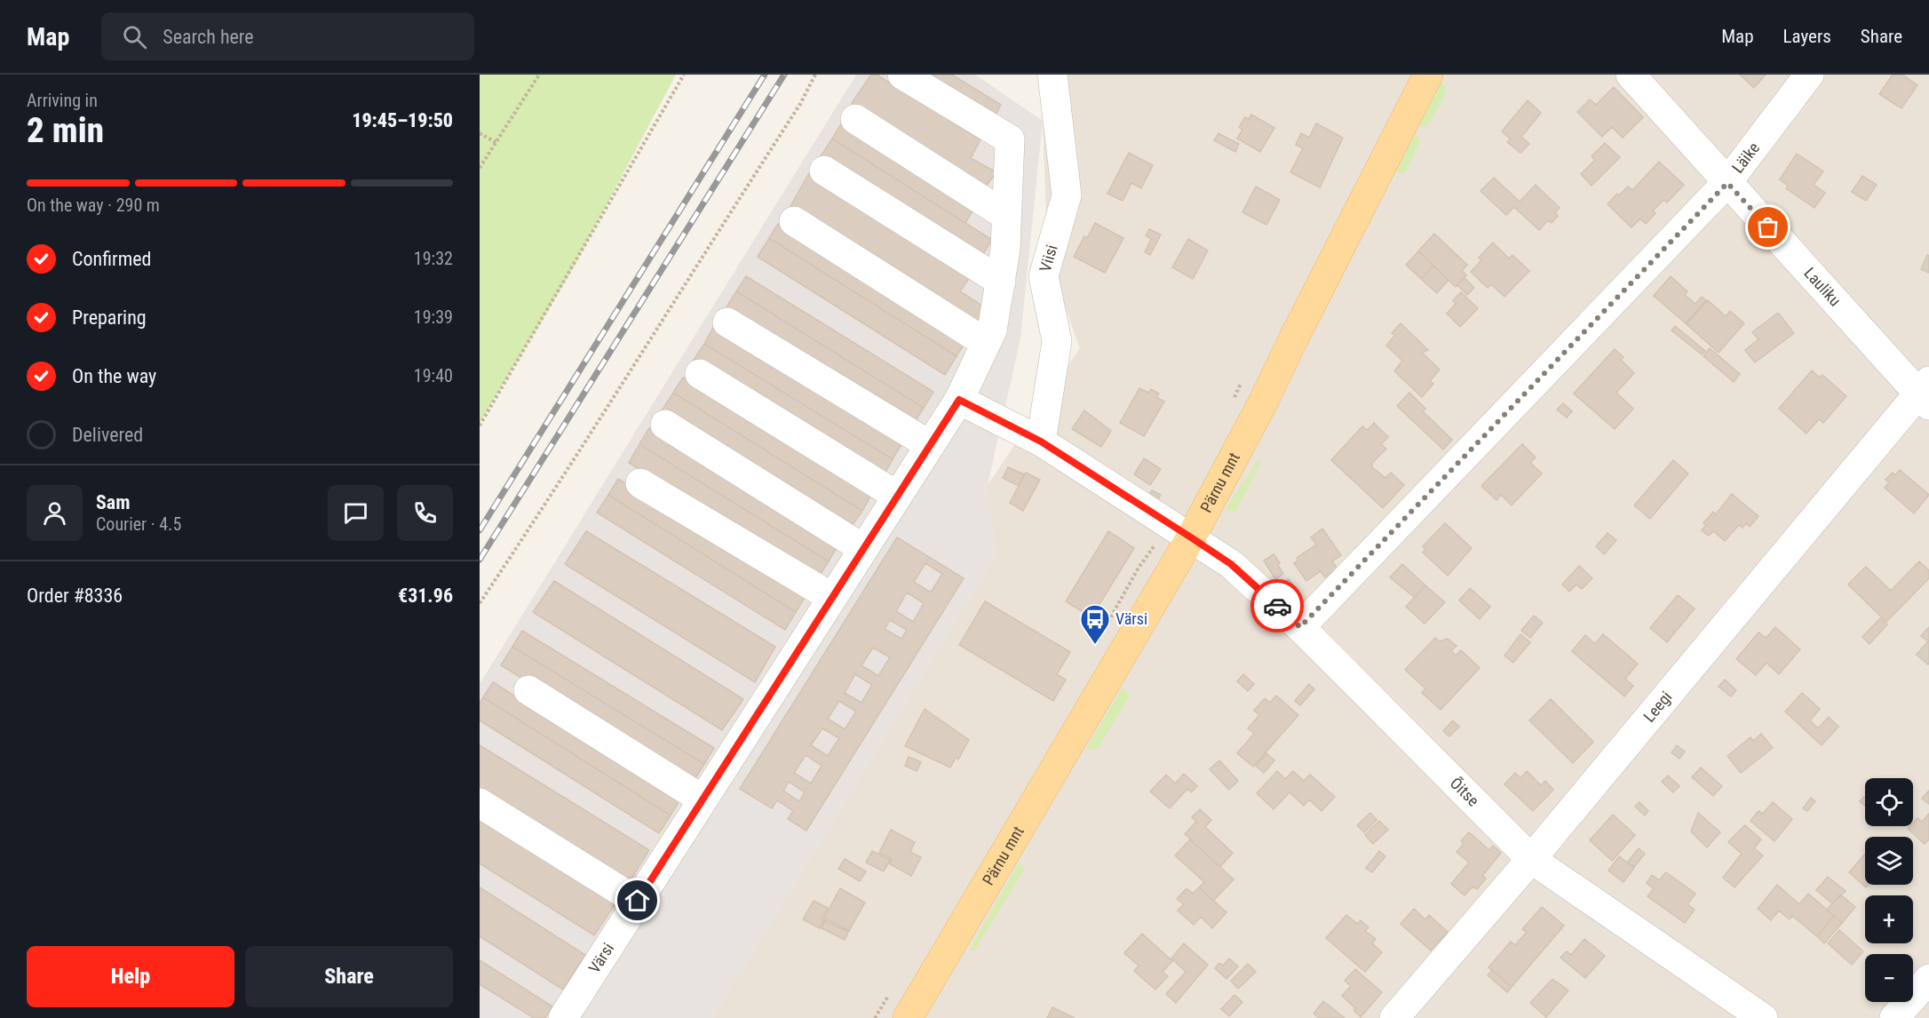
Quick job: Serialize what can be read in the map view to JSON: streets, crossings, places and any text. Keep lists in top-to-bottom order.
{
  "streets": {
    "main road": ["Pärnu mnt"],
    "street": [
      "Läike",
      "Viisi",
      "Lauliku",
      "Leegi",
      "Õitse",
      "Värsi"
    ]
  },
  "crossings": [
    ["Läike", "Lauliku"],
    ["Läike", "Õitse"],
    ["Lauliku", "Leegi"],
    ["Pärnu mnt", "Õitse"],
    ["Leegi", "Õitse"]
  ],
  "places": {
    "bus stop": ["Värsi"]
  },
  "page": {
    "header": "Map",
    "search": "Search here",
    "nav": ["Map", "Layers", "Share"],
    "heading": ["2 min", "Arriving in", "19:45–19:50"],
    "panel": [
      "Sam",
      "Courier · 4.5",
      "Order #8336",
      "€31.96"
    ],
    "bar": "On the way · 290 m",
    "list": [
      ["Confirmed", "19:32"],
      ["Preparing", "19:39"],
      ["On the way", "19:40"],
      "Delivered"
    ],
    "map_buttons": ["+", "−"],
    "buttons": ["Help", "Share"]
  }
}
